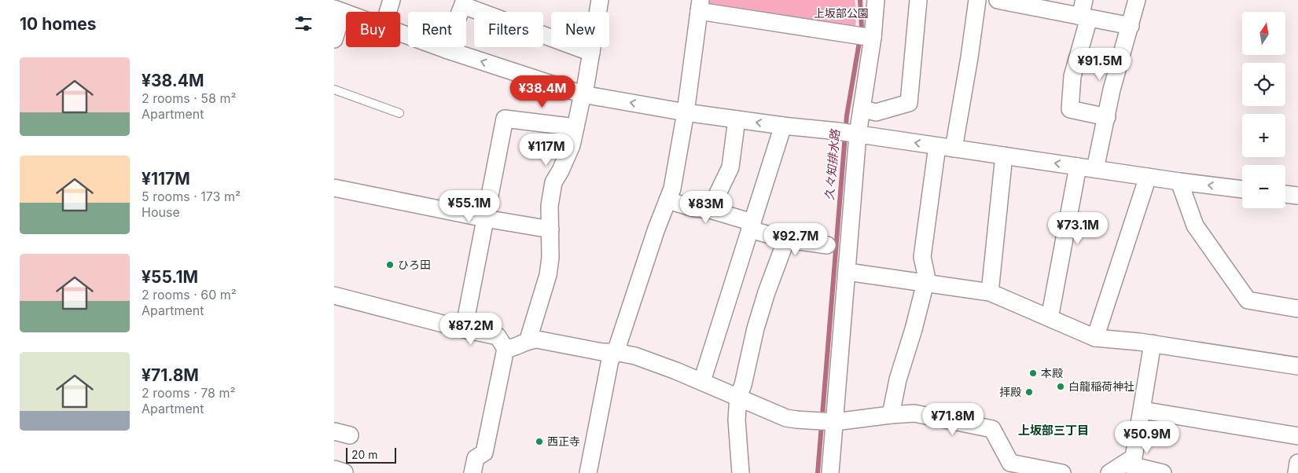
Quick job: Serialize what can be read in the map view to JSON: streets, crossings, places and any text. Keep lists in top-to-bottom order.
{
  "districts": ["上坂部三丁目"],
  "water": ["久々知排水路"],
  "parks": ["上坂部公園"],
  "places": [
    "ひろ田",
    "本殿",
    "白龍稲荷神社",
    "拝殿",
    "西正寺"
  ],
  "scale_bar": "20 m",
  "north": "top",
  "page": {
    "heading": "10 homes",
    "map_buttons": ["+", "−"],
    "chip": [
      "Buy",
      "Rent",
      "Filters",
      "New"
    ],
    "list": [
      {
        "name": "¥38.4M",
        "note": "2 rooms · 58 m² · Apartment"
      },
      {
        "name": "¥117M",
        "note": "5 rooms · 173 m² · House"
      },
      {
        "name": "¥55.1M",
        "note": "2 rooms · 60 m² · Apartment"
      },
      {
        "name": "¥71.8M",
        "note": "2 rooms · 78 m² · Apartment"
      }
    ],
    "price": [
      "¥91.5M",
      "¥38.4M",
      "¥117M",
      "¥55.1M",
      "¥83M",
      "¥73.1M",
      "¥92.7M",
      "¥87.2M",
      "¥71.8M",
      "¥50.9M"
    ],
    "scale": "20 m"
  }
}
